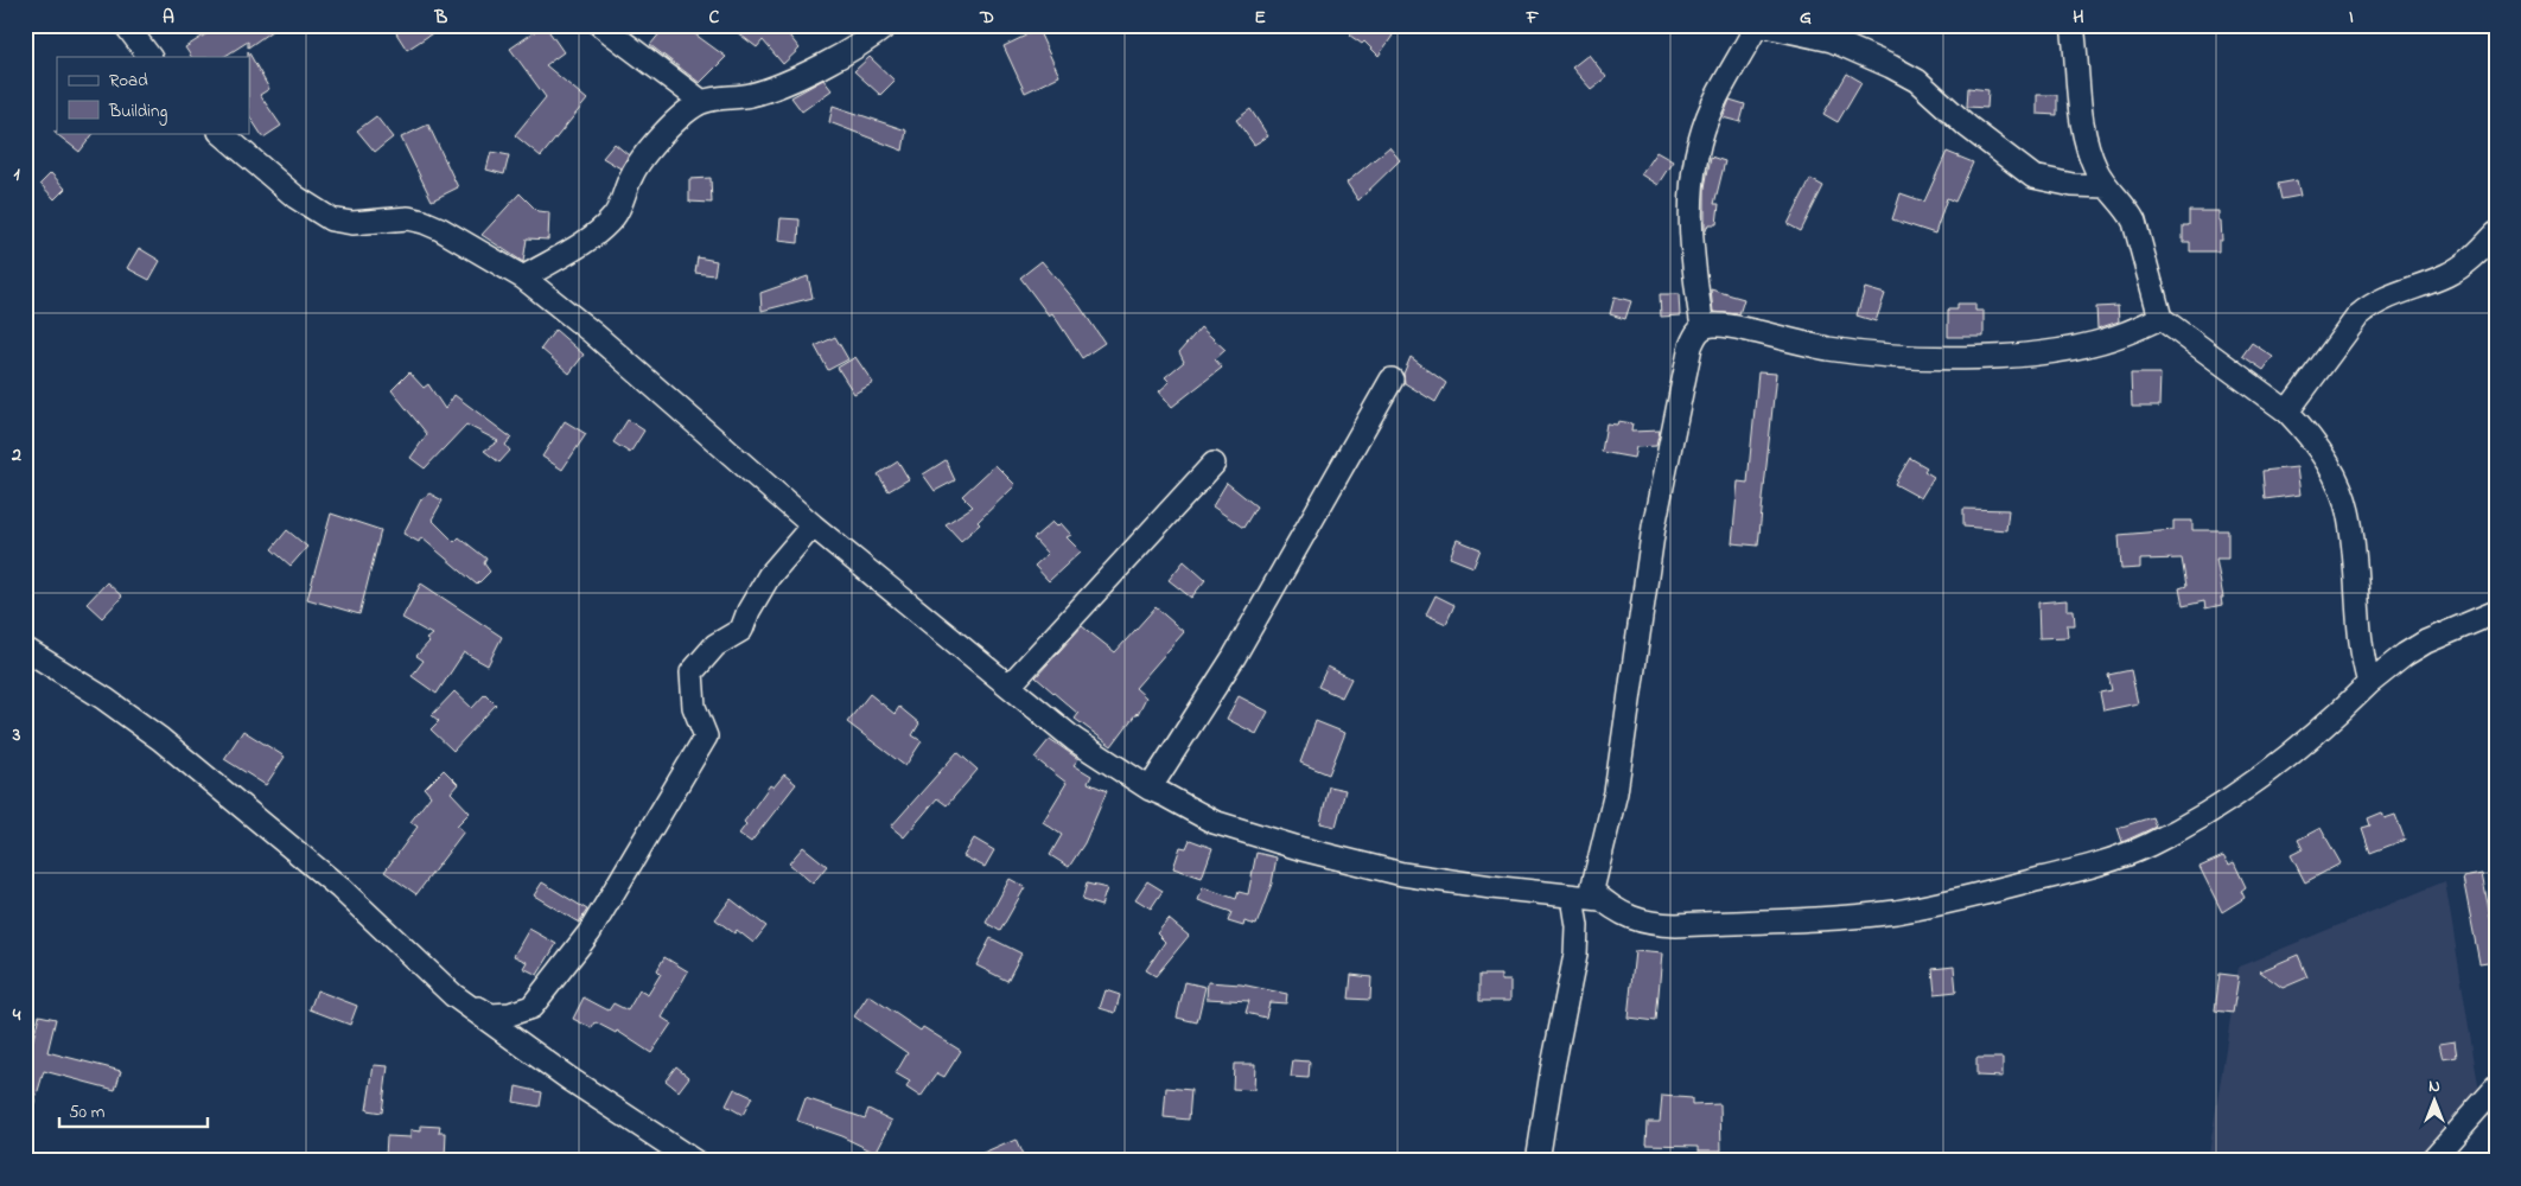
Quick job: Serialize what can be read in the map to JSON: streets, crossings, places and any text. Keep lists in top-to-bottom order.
{
  "legend": ["Road", "Building"],
  "scale_bar": "50 m",
  "north": "top",
  "grid": {
    "columns": [
      "A",
      "B",
      "C",
      "D",
      "E",
      "F",
      "G",
      "H",
      "I"
    ],
    "rows": [
      "1",
      "2",
      "3",
      "4"
    ]
  }
}
